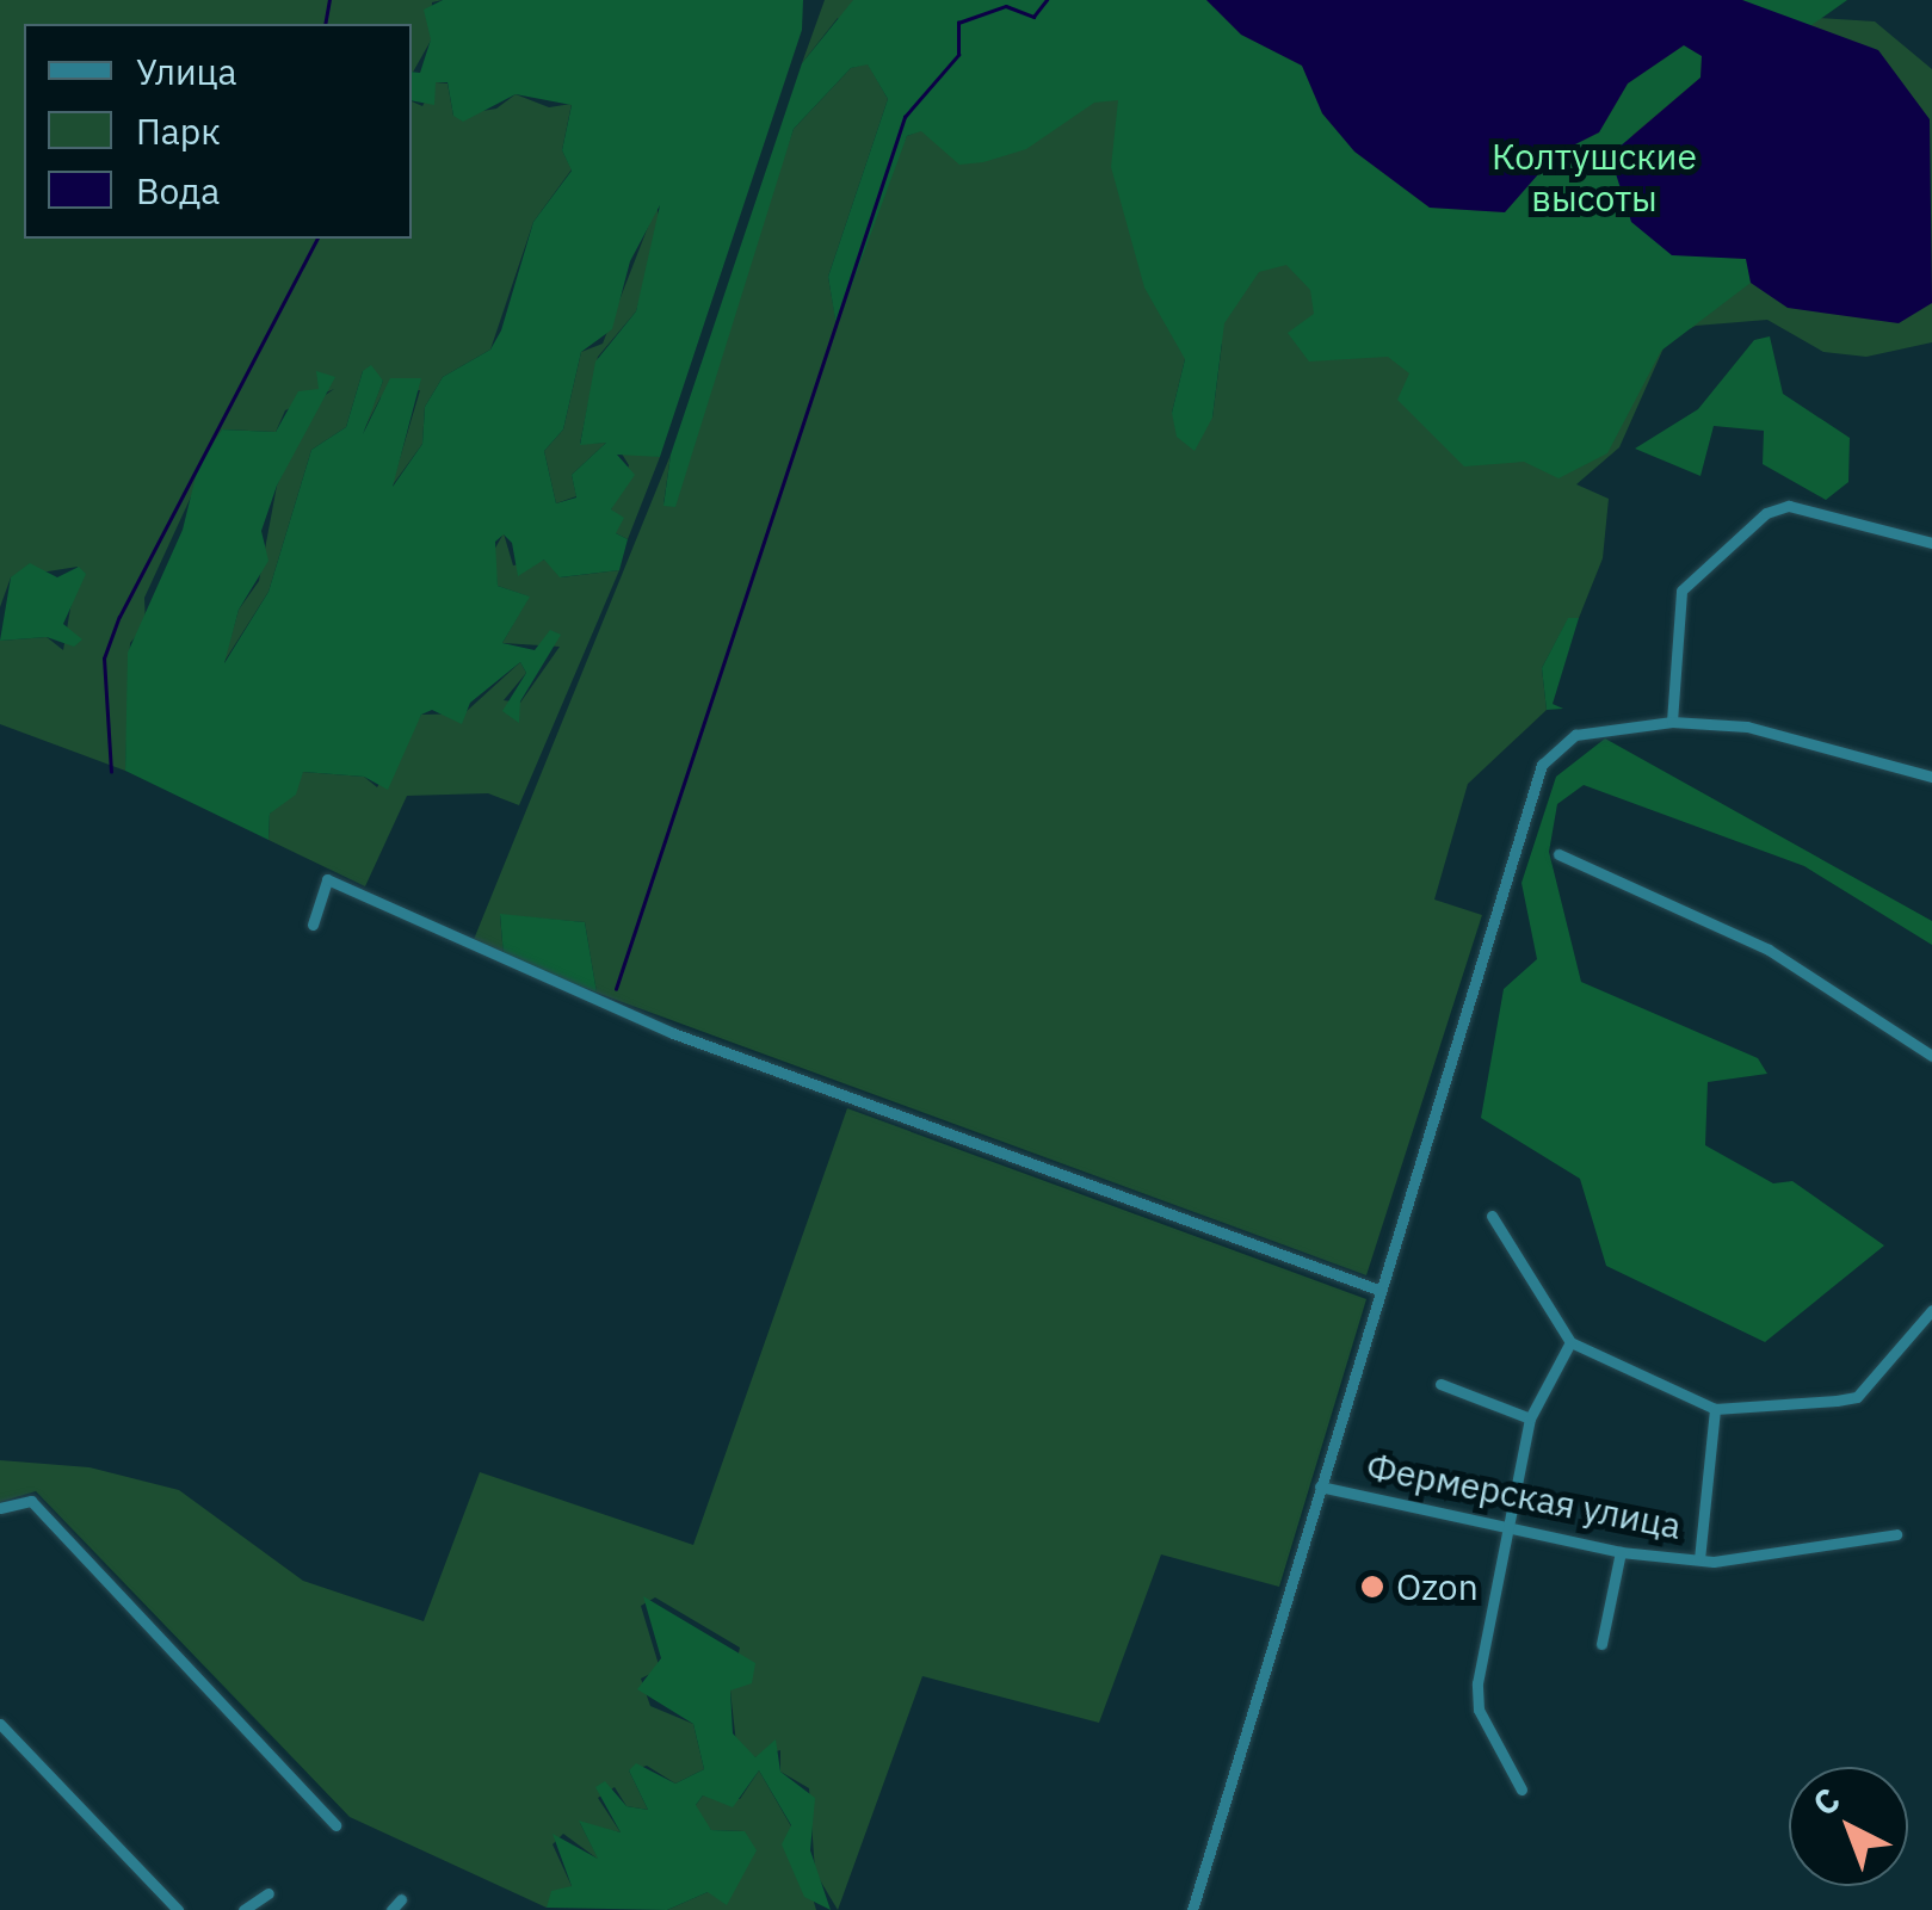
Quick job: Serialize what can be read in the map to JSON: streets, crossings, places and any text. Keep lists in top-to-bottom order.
{
  "streets": {
    "street": ["Фермерская улица"]
  },
  "parks": ["Колтушские высоты"],
  "places": ["Ozon"],
  "legend": ["Улица", "Парк", "Вода"],
  "north": "top left"
}
